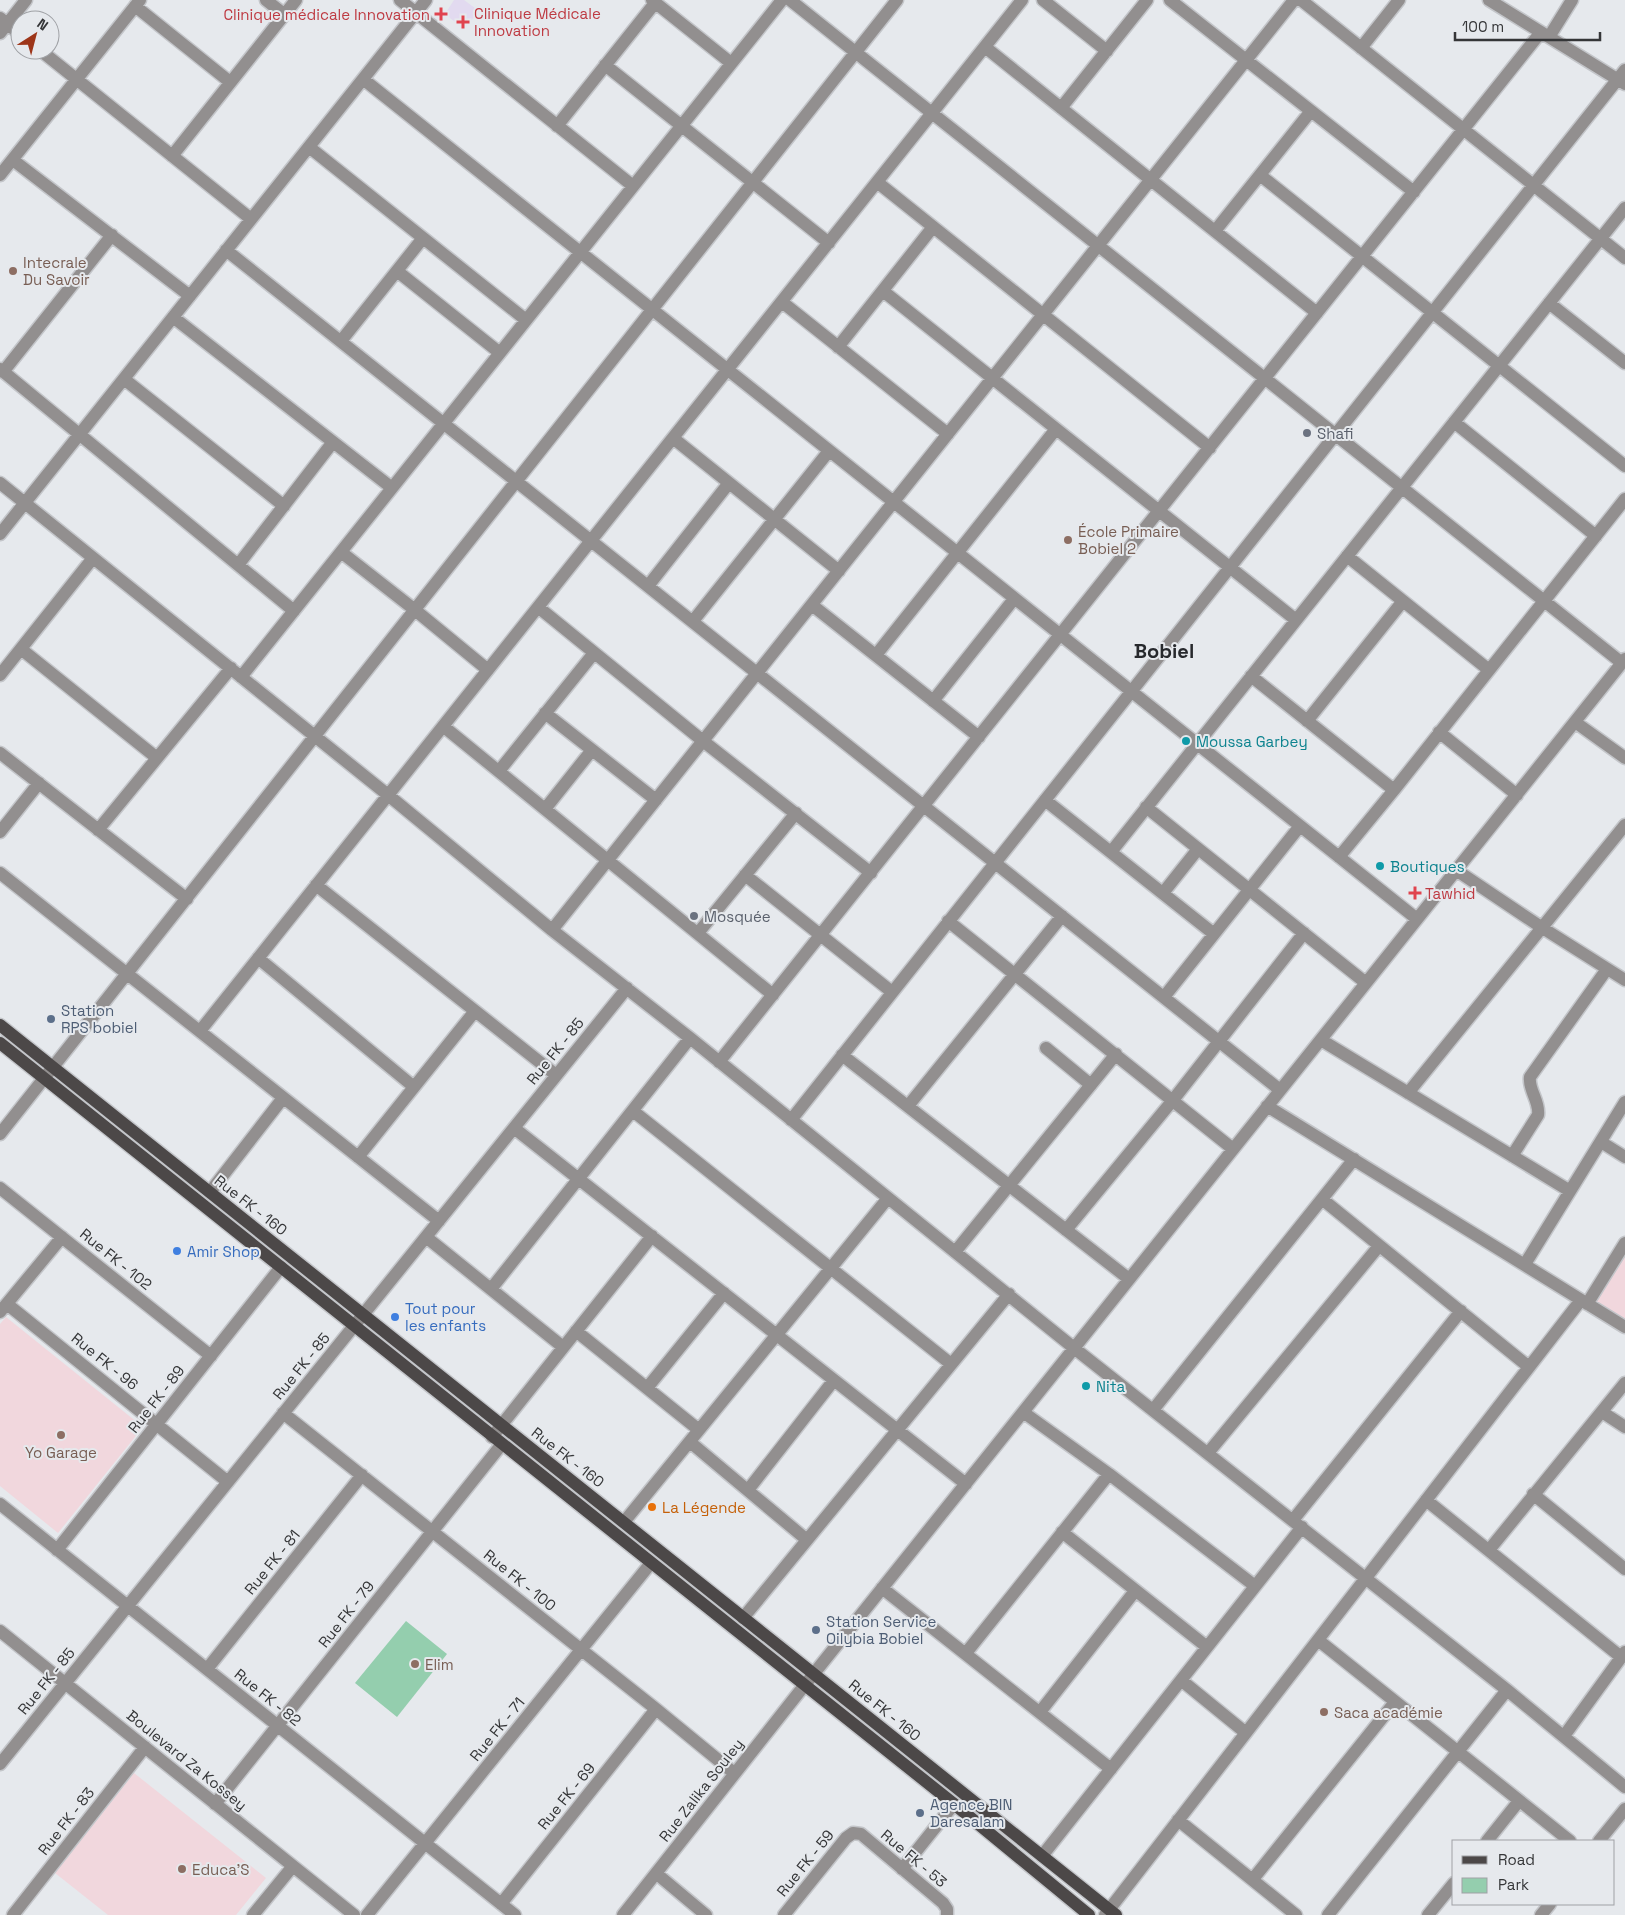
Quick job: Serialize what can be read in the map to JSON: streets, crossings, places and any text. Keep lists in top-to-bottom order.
{
  "streets": {
    "main road": ["Rue FK - 160"],
    "street": [
      "Rue FK - 85",
      "Rue FK - 102",
      "Rue FK - 96",
      "Rue FK - 89",
      "Rue FK - 81",
      "Rue FK - 100",
      "Rue FK - 79",
      "Rue FK - 82",
      "Rue FK - 71",
      "Boulevard Za Kossey",
      "Rue Zalika Souley",
      "Rue FK - 69",
      "Rue FK - 83",
      "Rue FK - 53",
      "Rue FK - 59"
    ]
  },
  "crossings": [
    ["Rue FK - 85", "Rue FK - 160"],
    ["Rue FK - 85", "Rue FK - 96"],
    ["Rue FK - 85", "Rue FK - 100"],
    ["Rue FK - 85", "Rue FK - 82"],
    ["Rue FK - 85", "Boulevard Za Kossey"],
    ["Rue FK - 160", "Rue FK - 89"],
    ["Rue FK - 160", "Rue FK - 79"],
    ["Rue FK - 160", "Rue FK - 71"],
    ["Rue FK - 160", "Rue Zalika Souley"],
    ["Rue FK - 102", "Rue FK - 89"],
    ["Rue FK - 96", "Rue FK - 89"],
    ["Rue FK - 89", "Rue FK - 82"],
    ["Rue FK - 81", "Rue FK - 100"],
    ["Rue FK - 81", "Rue FK - 82"],
    ["Rue FK - 100", "Rue FK - 79"],
    ["Rue FK - 100", "Rue FK - 71"],
    ["Rue FK - 100", "Rue Zalika Souley"],
    ["Rue FK - 100", "Rue FK - 69"],
    ["Rue FK - 79", "Rue FK - 82"],
    ["Rue FK - 79", "Boulevard Za Kossey"],
    ["Rue FK - 82", "Rue FK - 71"],
    ["Rue FK - 82", "Rue FK - 69"],
    ["Boulevard Za Kossey", "Rue FK - 83"],
    ["Rue FK - 53", "Rue FK - 59"]
  ],
  "districts": ["Bobiel"],
  "places": {
    "health": ["Clinique médicale Innovation", "Clinique Médicale Innovation", "Tawhid"],
    "other": [
      "Intecrale Du Savoir",
      "Shafi",
      "École Primaire Bobiel 2",
      "Moussa Garbey",
      "Boutiques",
      "Mosquée",
      "Station RPS bobiel",
      "Amir Shop",
      "Tout pour les enfants",
      "Nita",
      "Yo Garage",
      "La Légende",
      "Station Service Oilybia Bobiel",
      "Elim",
      "Saca académie",
      "Agence BIN Daresalam",
      "Educa'S"
    ]
  },
  "legend": ["Road", "Park"],
  "scale_bar": "100 m",
  "north": "top right"
}
